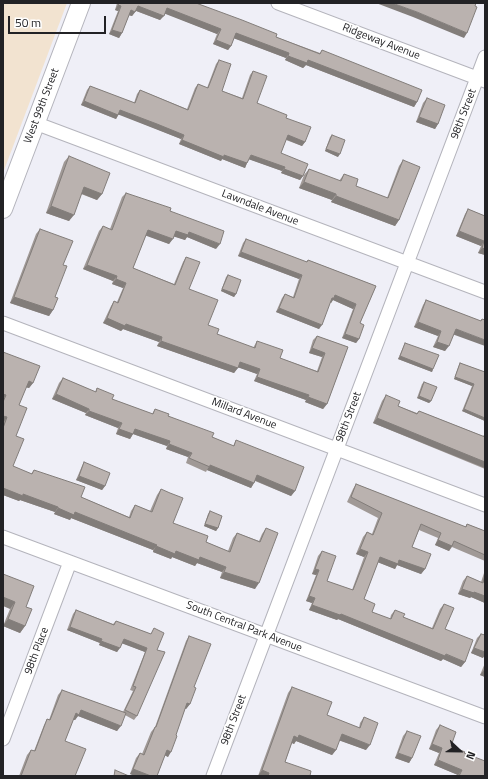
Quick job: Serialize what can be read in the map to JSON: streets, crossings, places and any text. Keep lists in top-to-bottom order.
{
  "streets": {
    "street": [
      "Ridgeway Avenue",
      "West 99th Street",
      "98th Street",
      "Lawndale Avenue",
      "Millard Avenue",
      "South Central Park Avenue",
      "98th Place"
    ]
  },
  "crossings": [
    ["Ridgeway Avenue", "98th Street"],
    ["West 99th Street", "Lawndale Avenue"],
    ["98th Street", "Lawndale Avenue"],
    ["98th Street", "Millard Avenue"],
    ["98th Street", "South Central Park Avenue"],
    ["South Central Park Avenue", "98th Place"]
  ],
  "scale_bar": "50 m",
  "north": "right"
}
